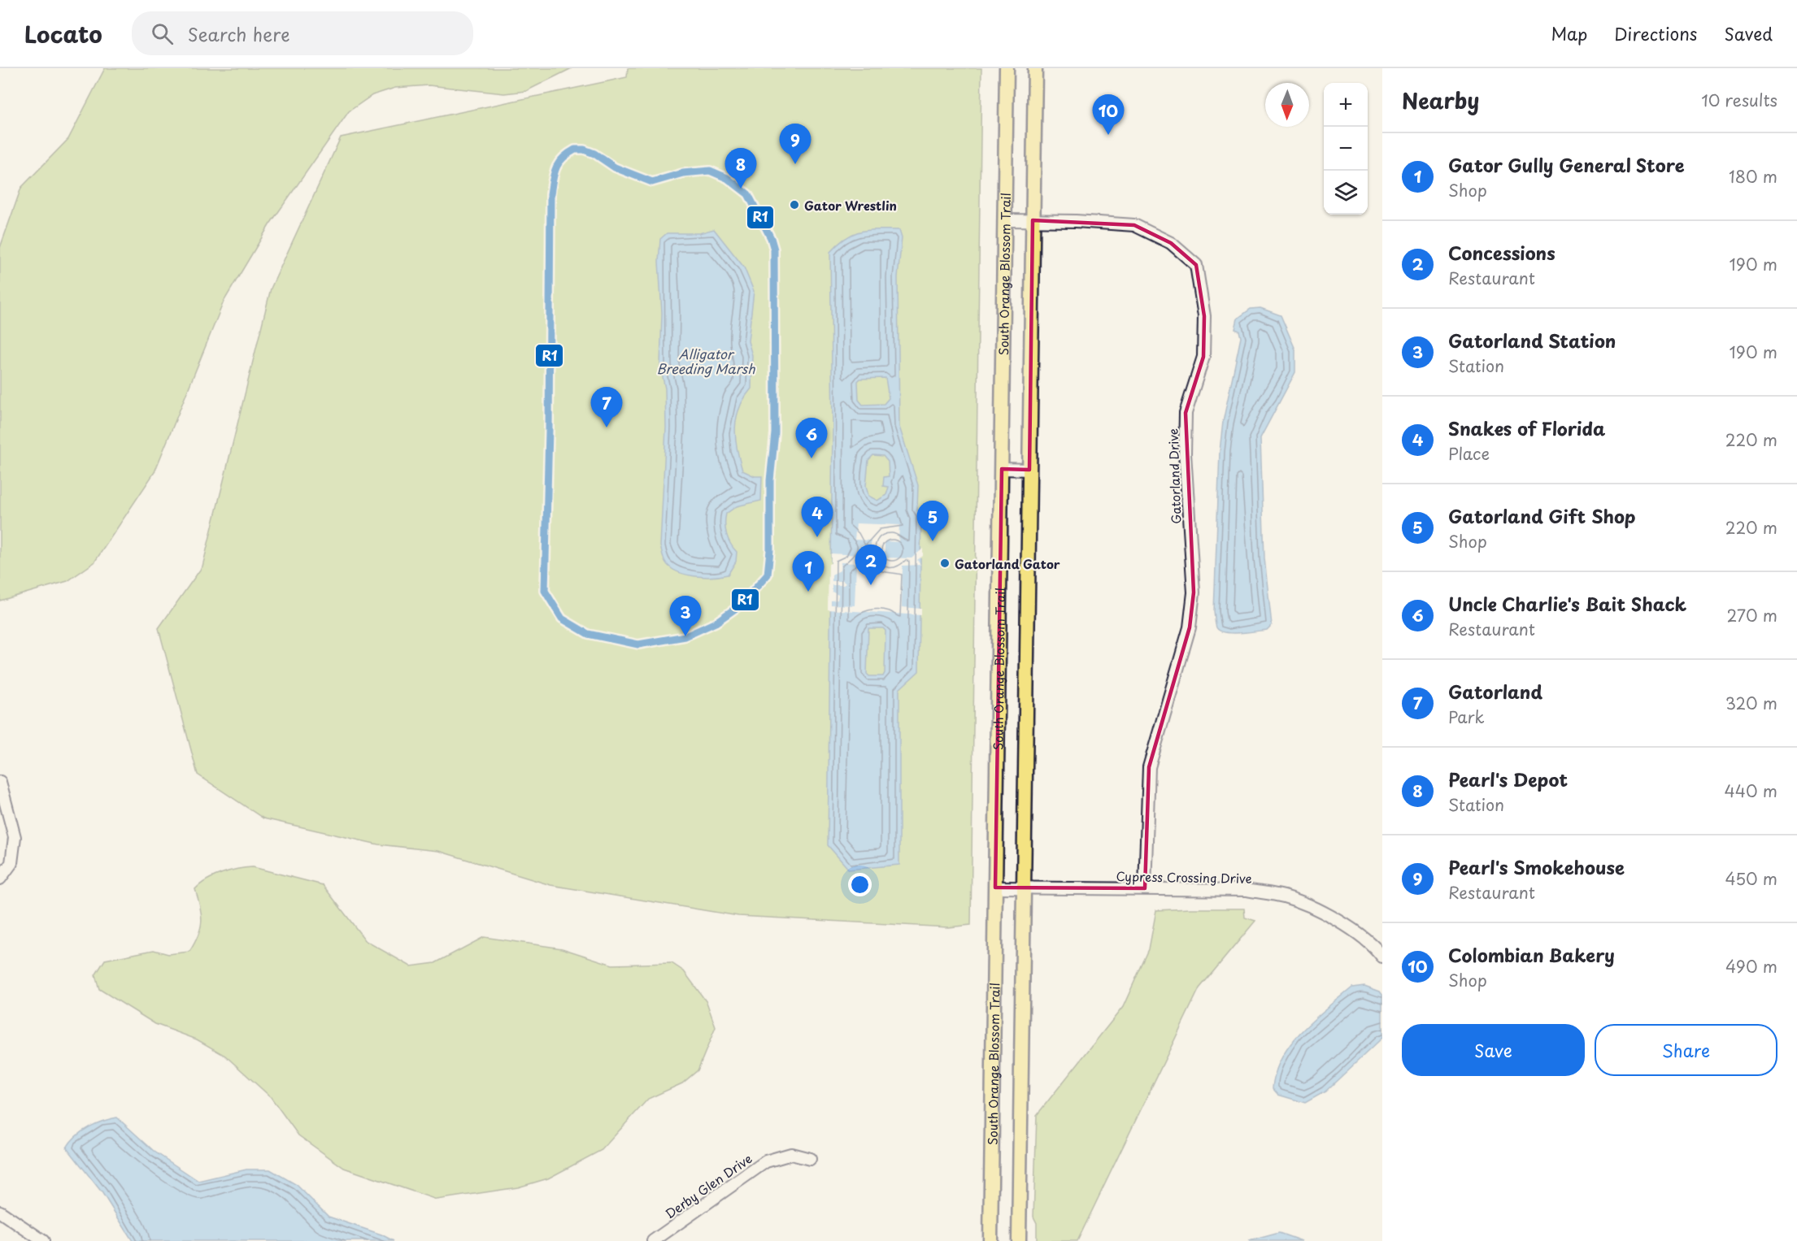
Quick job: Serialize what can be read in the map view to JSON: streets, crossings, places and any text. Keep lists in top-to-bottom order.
{
  "streets": {
    "main road": ["South Orange Blossom Trail"],
    "street": ["Gatorland Drive", "Cypress Crossing Drive", "Derby Glen Drive"]
  },
  "crossings": [
    ["South Orange Blossom Trail", "Gatorland Drive"],
    ["South Orange Blossom Trail", "Cypress Crossing Drive"],
    ["Gatorland Drive", "Cypress Crossing Drive"]
  ],
  "water": ["Alligator Breeding Marsh"],
  "places": ["Gator Wrestlin", "Gatorland Gator"],
  "lines": ["transit line R1"],
  "north": "bottom",
  "page": {
    "header": "Locato",
    "search": "Search here",
    "nav": ["Map", "Directions", "Saved"],
    "heading": ["Nearby", "10 results"],
    "map_buttons": ["+", "−"],
    "pins": [
      "10",
      "9",
      "8",
      "7",
      "6",
      "4",
      "5",
      "2",
      "1",
      "3"
    ],
    "list": [
      {
        "mark": "1",
        "name": "Gator Gully General Store",
        "note": "Shop",
        "value": "180 m"
      },
      {
        "mark": "2",
        "name": "Concessions",
        "note": "Restaurant",
        "value": "190 m"
      },
      {
        "mark": "3",
        "name": "Gatorland Station",
        "note": "Station",
        "value": "190 m"
      },
      {
        "mark": "4",
        "name": "Snakes of Florida",
        "note": "Place",
        "value": "220 m"
      },
      {
        "mark": "5",
        "name": "Gatorland Gift Shop",
        "note": "Shop",
        "value": "220 m"
      },
      {
        "mark": "6",
        "name": "Uncle Charlie's Bait Shack",
        "note": "Restaurant",
        "value": "270 m"
      },
      {
        "mark": "7",
        "name": "Gatorland",
        "note": "Park",
        "value": "320 m"
      },
      {
        "mark": "8",
        "name": "Pearl's Depot",
        "note": "Station",
        "value": "440 m"
      },
      {
        "mark": "9",
        "name": "Pearl's Smokehouse",
        "note": "Restaurant",
        "value": "450 m"
      },
      {
        "mark": "10",
        "name": "Colombian Bakery",
        "note": "Shop",
        "value": "490 m"
      }
    ],
    "buttons": ["Save", "Share"]
  }
}
